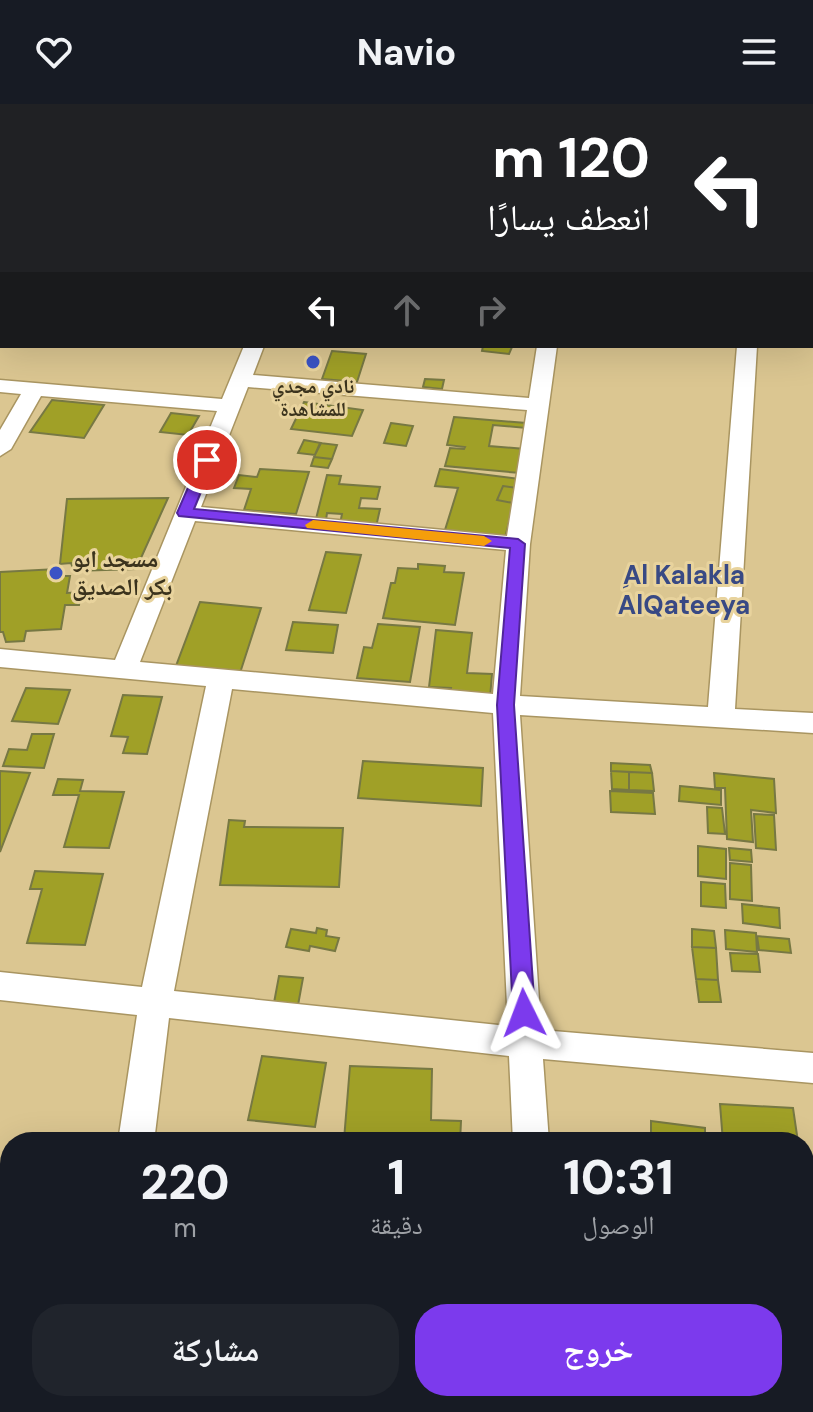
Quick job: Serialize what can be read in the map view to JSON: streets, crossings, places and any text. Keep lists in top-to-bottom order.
{
  "districts": ["ِAl Kalakla AlQateeya"],
  "places": ["نادي مجدي للمشاهدة", "مسجد ابو بكر الصديق"],
  "page": {
    "header": "Navio",
    "turn": ["120 m", "انعطف يسارًا"],
    "eta": [
      "10:31",
      "الوصول",
      "1",
      "دقيقة",
      "220",
      "m"
    ],
    "buttons": ["خروج", "مشاركة"]
  }
}
